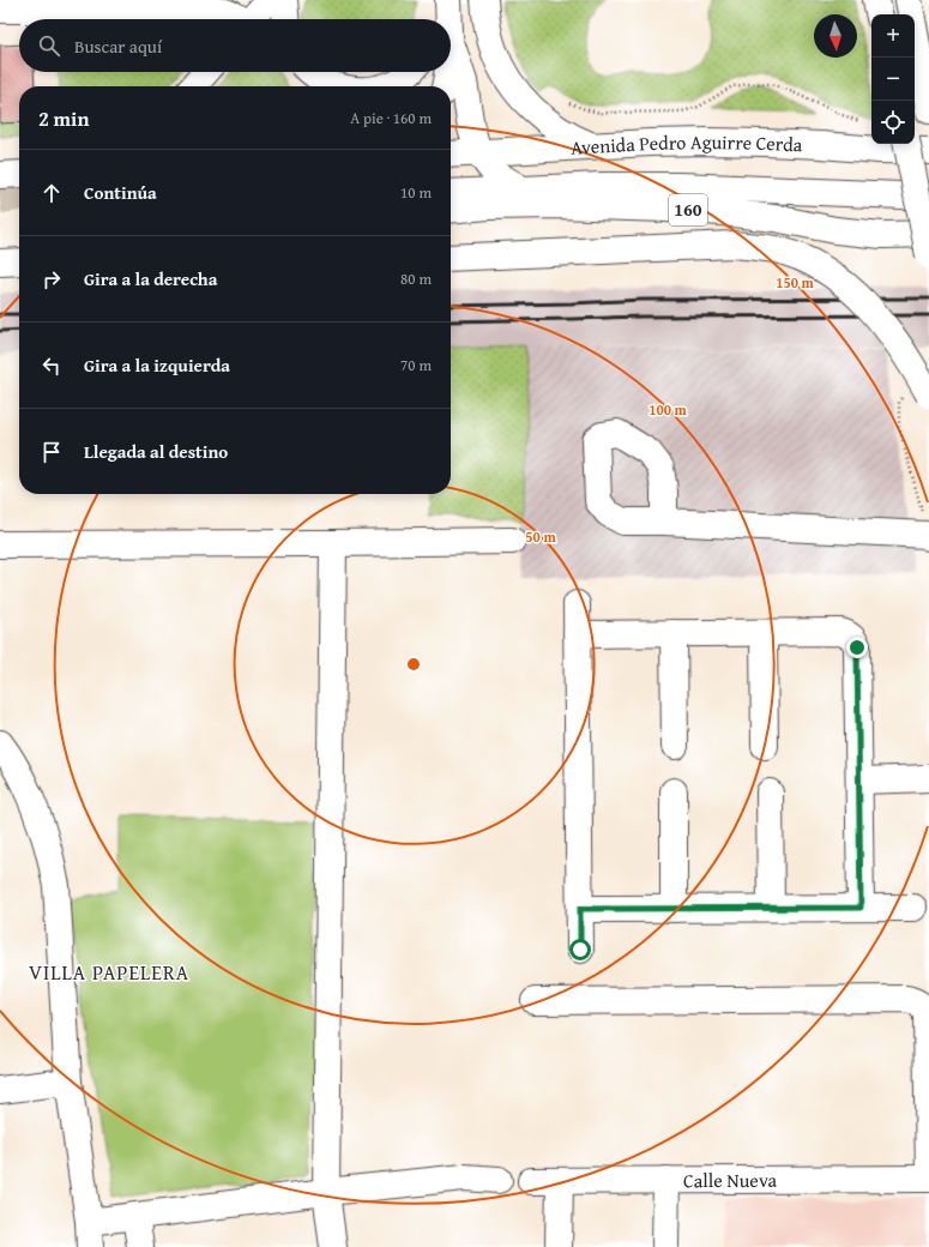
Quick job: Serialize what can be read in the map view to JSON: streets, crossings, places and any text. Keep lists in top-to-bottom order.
{
  "streets": {
    "main road": ["Avenida Pedro Aguirre Cerda", "160", "Calle Nueva"]
  },
  "districts": ["VILLA PAPELERA"],
  "north": "bottom",
  "page": {
    "map_buttons": ["+", "−"],
    "search": "Buscar aquí",
    "heading": ["2 min", "A pie · 160 m"],
    "list": [
      ["Continúa", "10 m"],
      ["Gira a la derecha", "80 m"],
      ["Gira a la izquierda", "70 m"],
      "Llegada al destino"
    ]
  },
  "rings": ["150 m", "100 m", "50 m"]
}
